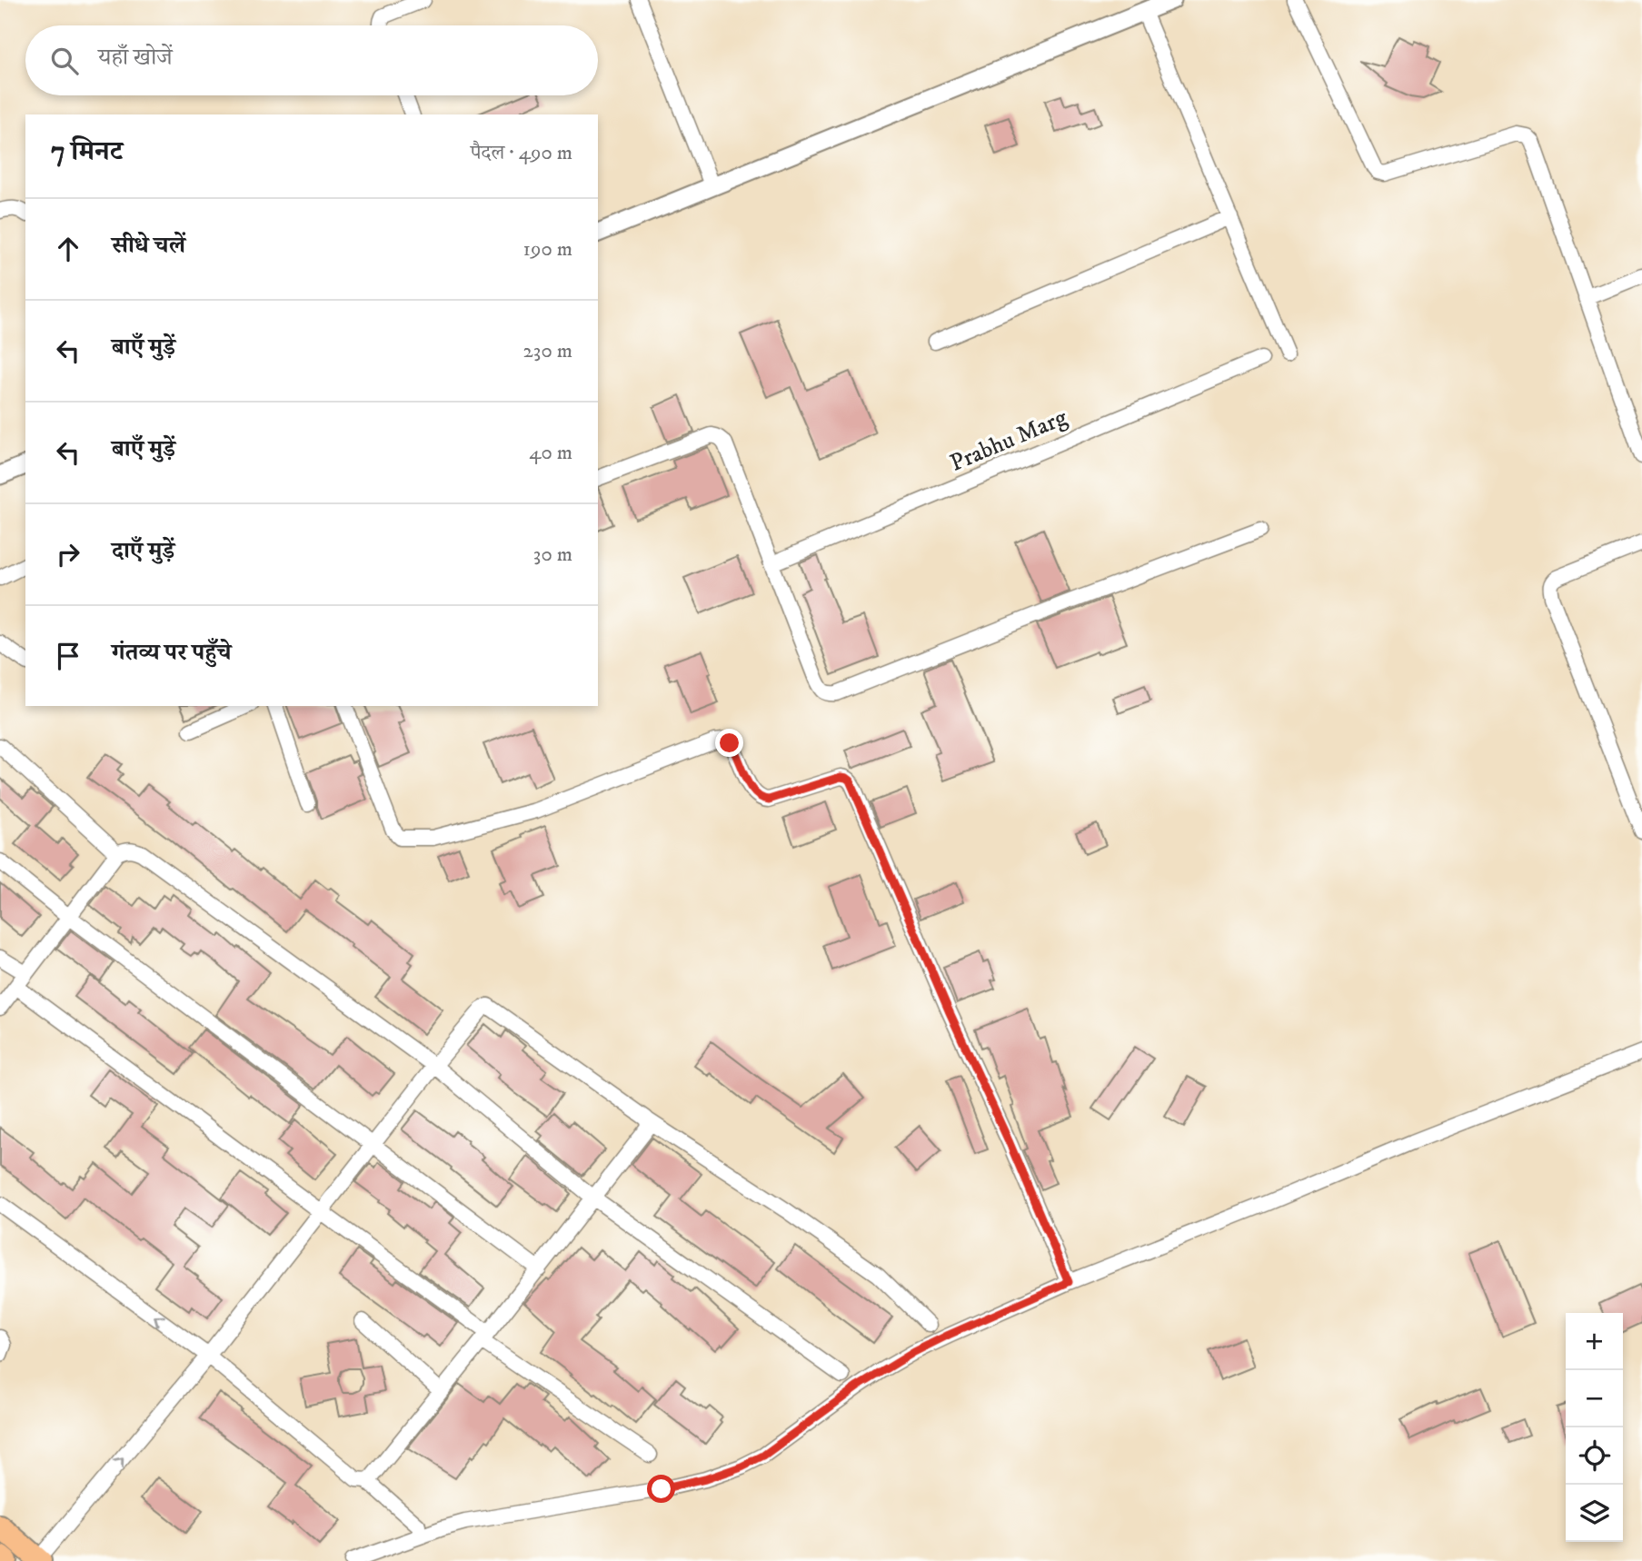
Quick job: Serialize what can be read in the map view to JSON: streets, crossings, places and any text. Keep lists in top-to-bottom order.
{
  "streets": {
    "street": ["Prabhu Marg"]
  },
  "page": {
    "search": "यहाँ खोजें",
    "heading": ["7 मिनट", "पैदल · 490 m"],
    "list": [
      ["सीधे चलें", "190 m"],
      ["बाएँ मुड़ें", "230 m"],
      ["बाएँ मुड़ें", "40 m"],
      ["दाएँ मुड़ें", "30 m"],
      "गंतव्य पर पहुँचे"
    ],
    "map_buttons": ["+", "−"]
  }
}
